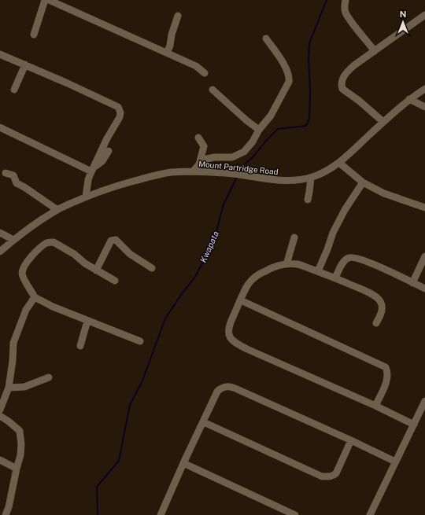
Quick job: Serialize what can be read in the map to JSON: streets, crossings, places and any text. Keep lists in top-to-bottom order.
{
  "streets": {
    "street": ["Mount Partridge Road"]
  },
  "water": ["Kwapata"],
  "north": "top"
}
